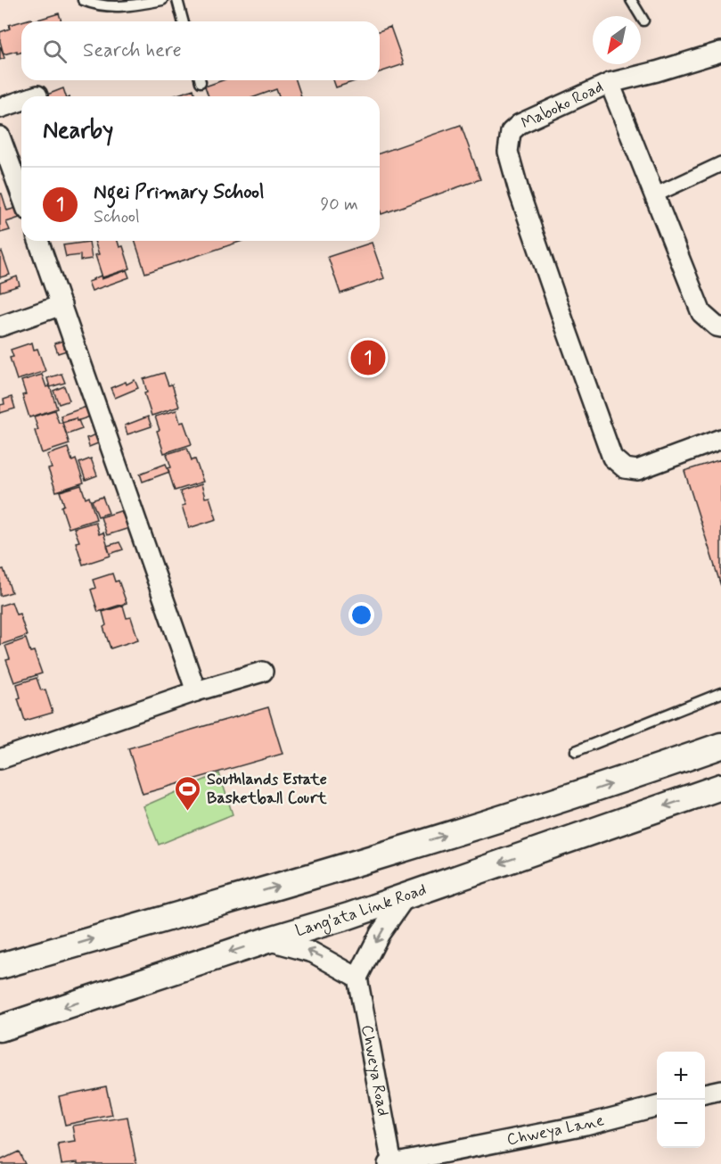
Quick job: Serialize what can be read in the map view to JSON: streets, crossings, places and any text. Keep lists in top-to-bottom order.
{
  "streets": {
    "main road": ["Lang'ata Link Road"],
    "street": ["Maboko Road", "Chweya Road", "Chweya Lane"]
  },
  "crossings": [
    ["Chweya Road", "Chweya Lane"]
  ],
  "places": {
    "sports": ["Southlands Estate Basketball Court"]
  },
  "north": "bottom left",
  "page": {
    "search": "Search here",
    "heading": "Nearby",
    "list": [
      {
        "mark": "1",
        "name": "Ngei Primary School",
        "note": "School",
        "value": "90 m"
      }
    ],
    "pins": "1",
    "map_buttons": ["+", "−"]
  }
}
